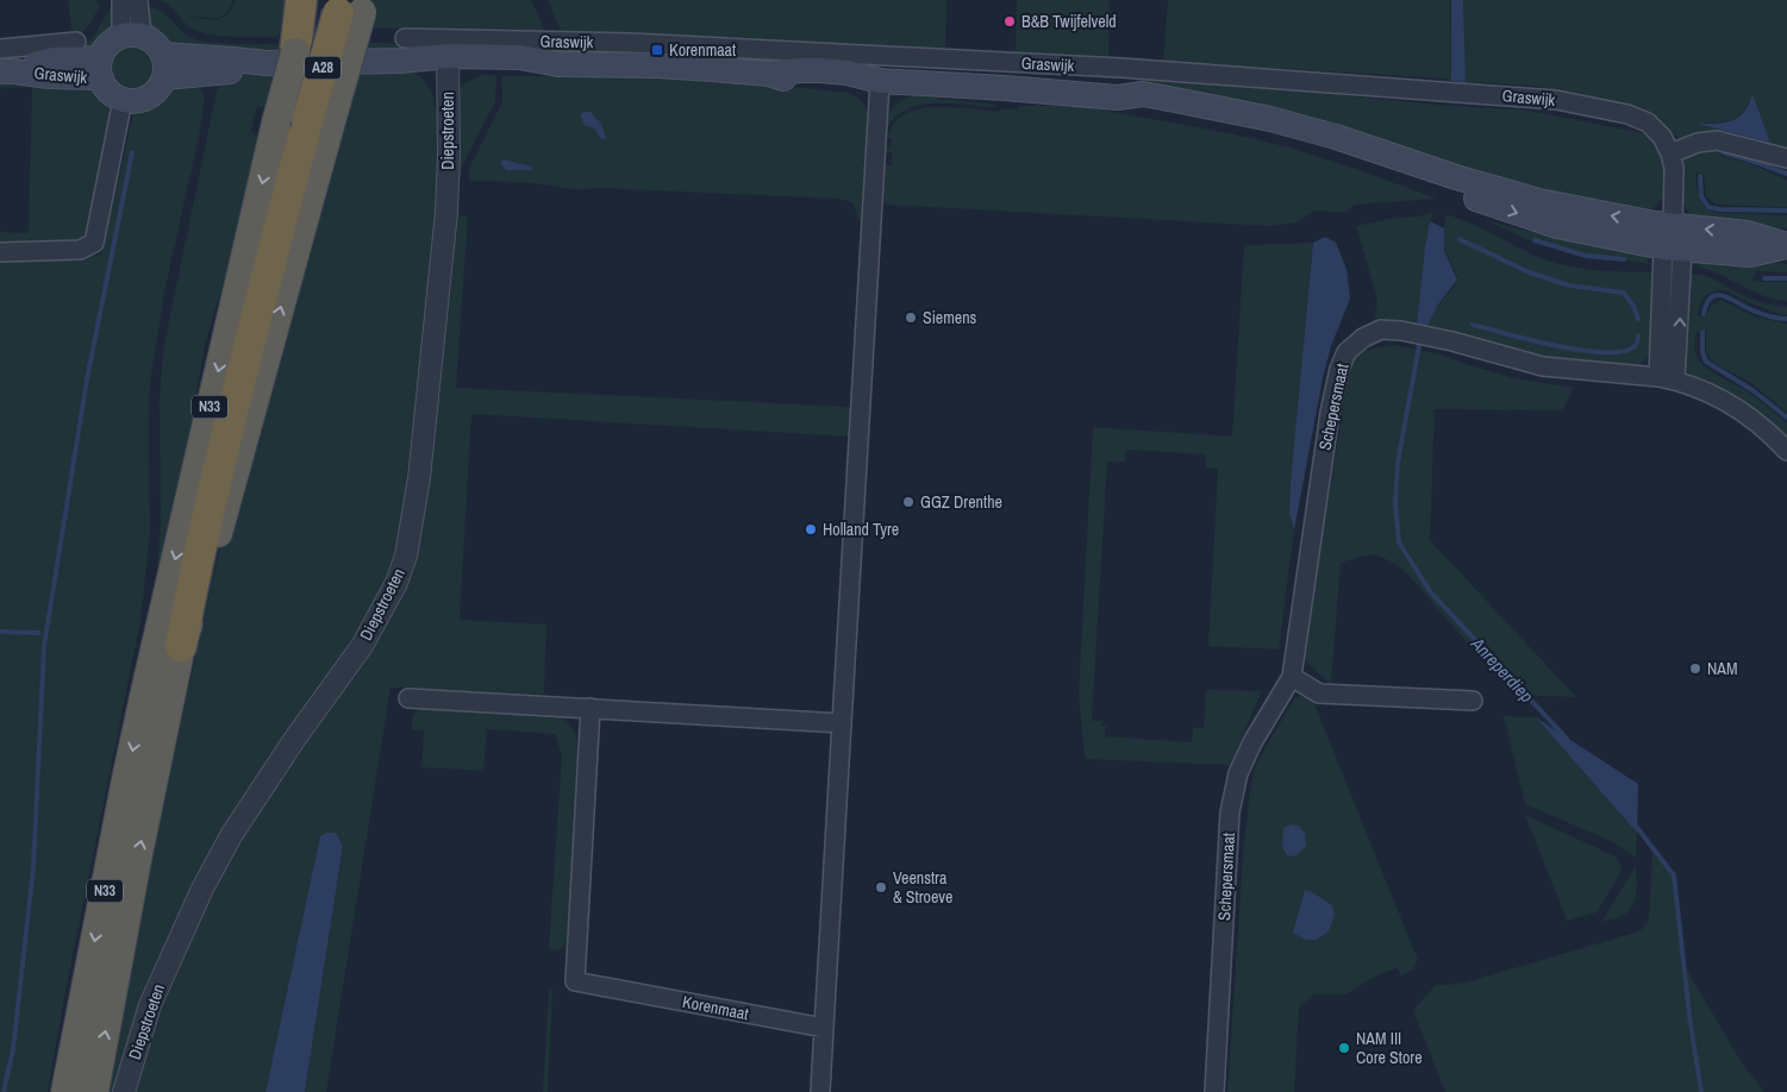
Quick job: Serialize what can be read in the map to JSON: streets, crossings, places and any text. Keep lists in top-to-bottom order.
{
  "streets": {
    "highway": ["A28", "N33"],
    "main road": ["Graswijk"],
    "street": ["Diepstroeten", "Schepersmaat", "Korenmaat"]
  },
  "crossings": [
    ["Graswijk", "Diepstroeten"],
    ["A28", "N33"]
  ],
  "water": ["Anreperdiep"],
  "places": {
    "other": [
      "B&B Twijfelveld",
      "Siemens",
      "GGZ Drenthe",
      "Holland Tyre",
      "NAM",
      "Veenstra & Stroeve",
      "NAM III Core Store"
    ],
    "transit": ["Korenmaat"]
  }
}
